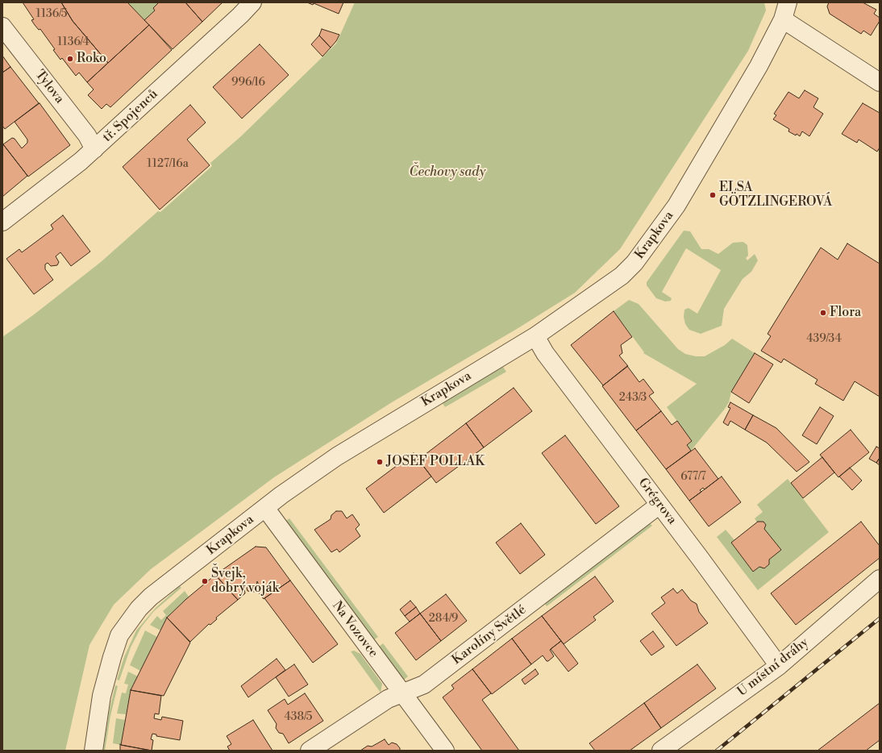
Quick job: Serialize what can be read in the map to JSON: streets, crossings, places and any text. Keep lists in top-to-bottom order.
{
  "streets": {
    "street": [
      "Tylova",
      "tř. Spojenců",
      "Krapkova",
      "Grégrova",
      "Na Vozovce",
      "Karolíny Světlé",
      "U místní dráhy"
    ]
  },
  "crossings": [
    ["Tylova", "tř. Spojenců"],
    ["Krapkova", "Grégrova"],
    ["Krapkova", "Na Vozovce"],
    ["Grégrova", "Karolíny Světlé"],
    ["Grégrova", "U místní dráhy"],
    ["Na Vozovce", "Karolíny Světlé"]
  ],
  "parks": ["Čechovy sady"],
  "places": [
    "Roko",
    "ELSA GÖTZLINGEROVÁ",
    "Flora",
    "JOSEF POLLAK",
    "Švejk, dobrý voják"
  ],
  "house_numbers": [
    "1136/5",
    "1136/4",
    "996/16",
    "1127/16a",
    "439/34",
    "243/3",
    "677/7",
    "284/9",
    "438/5"
  ]
}
